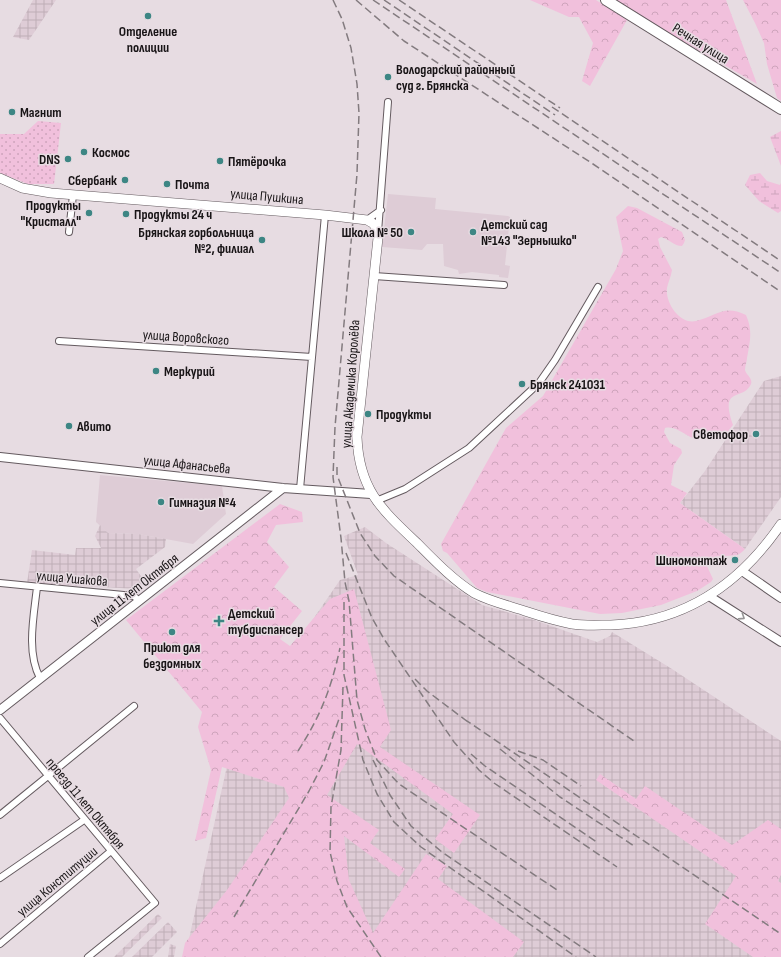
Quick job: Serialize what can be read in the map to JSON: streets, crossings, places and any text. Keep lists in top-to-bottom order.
{
  "streets": {
    "main road": ["Речная улица", "улица Пушкина", "улица Академика Королёва"],
    "street": [
      "улица Воровского",
      "улица Афанасьева",
      "улица Ушакова",
      "улица 11 лет Октября",
      "проезд 11 лет Октября",
      "улица Конституции"
    ]
  },
  "crossings": [
    ["улица Академика Королёва", "улица Афанасьева"],
    ["улица Афанасьева", "улица 11 лет Октября"],
    ["улица Ушакова", "улица 11 лет Октября"],
    ["проезд 11 лет Октября", "улица Конституции"]
  ],
  "places": {
    "other": [
      "Отделение полиции",
      "Володарский районный суд г. Брянска",
      "Магнит",
      "Космос",
      "DNS",
      "Пятёрочка",
      "Сбербанк",
      "Почта",
      "Продукты \"Кристалл\"",
      "Продукты 24 ч",
      "Школа № 50",
      "Детский сад №143 \"Зернышко\"",
      "Брянская горбольница №2, филиал",
      "Меркурий",
      "Брянск 241031",
      "Продукты",
      "Авито",
      "Светофор",
      "Гимназия №4",
      "Шиномонтаж",
      "Приют для бездомных"
    ],
    "health": ["Детский тубдиспансер"]
  }
}
